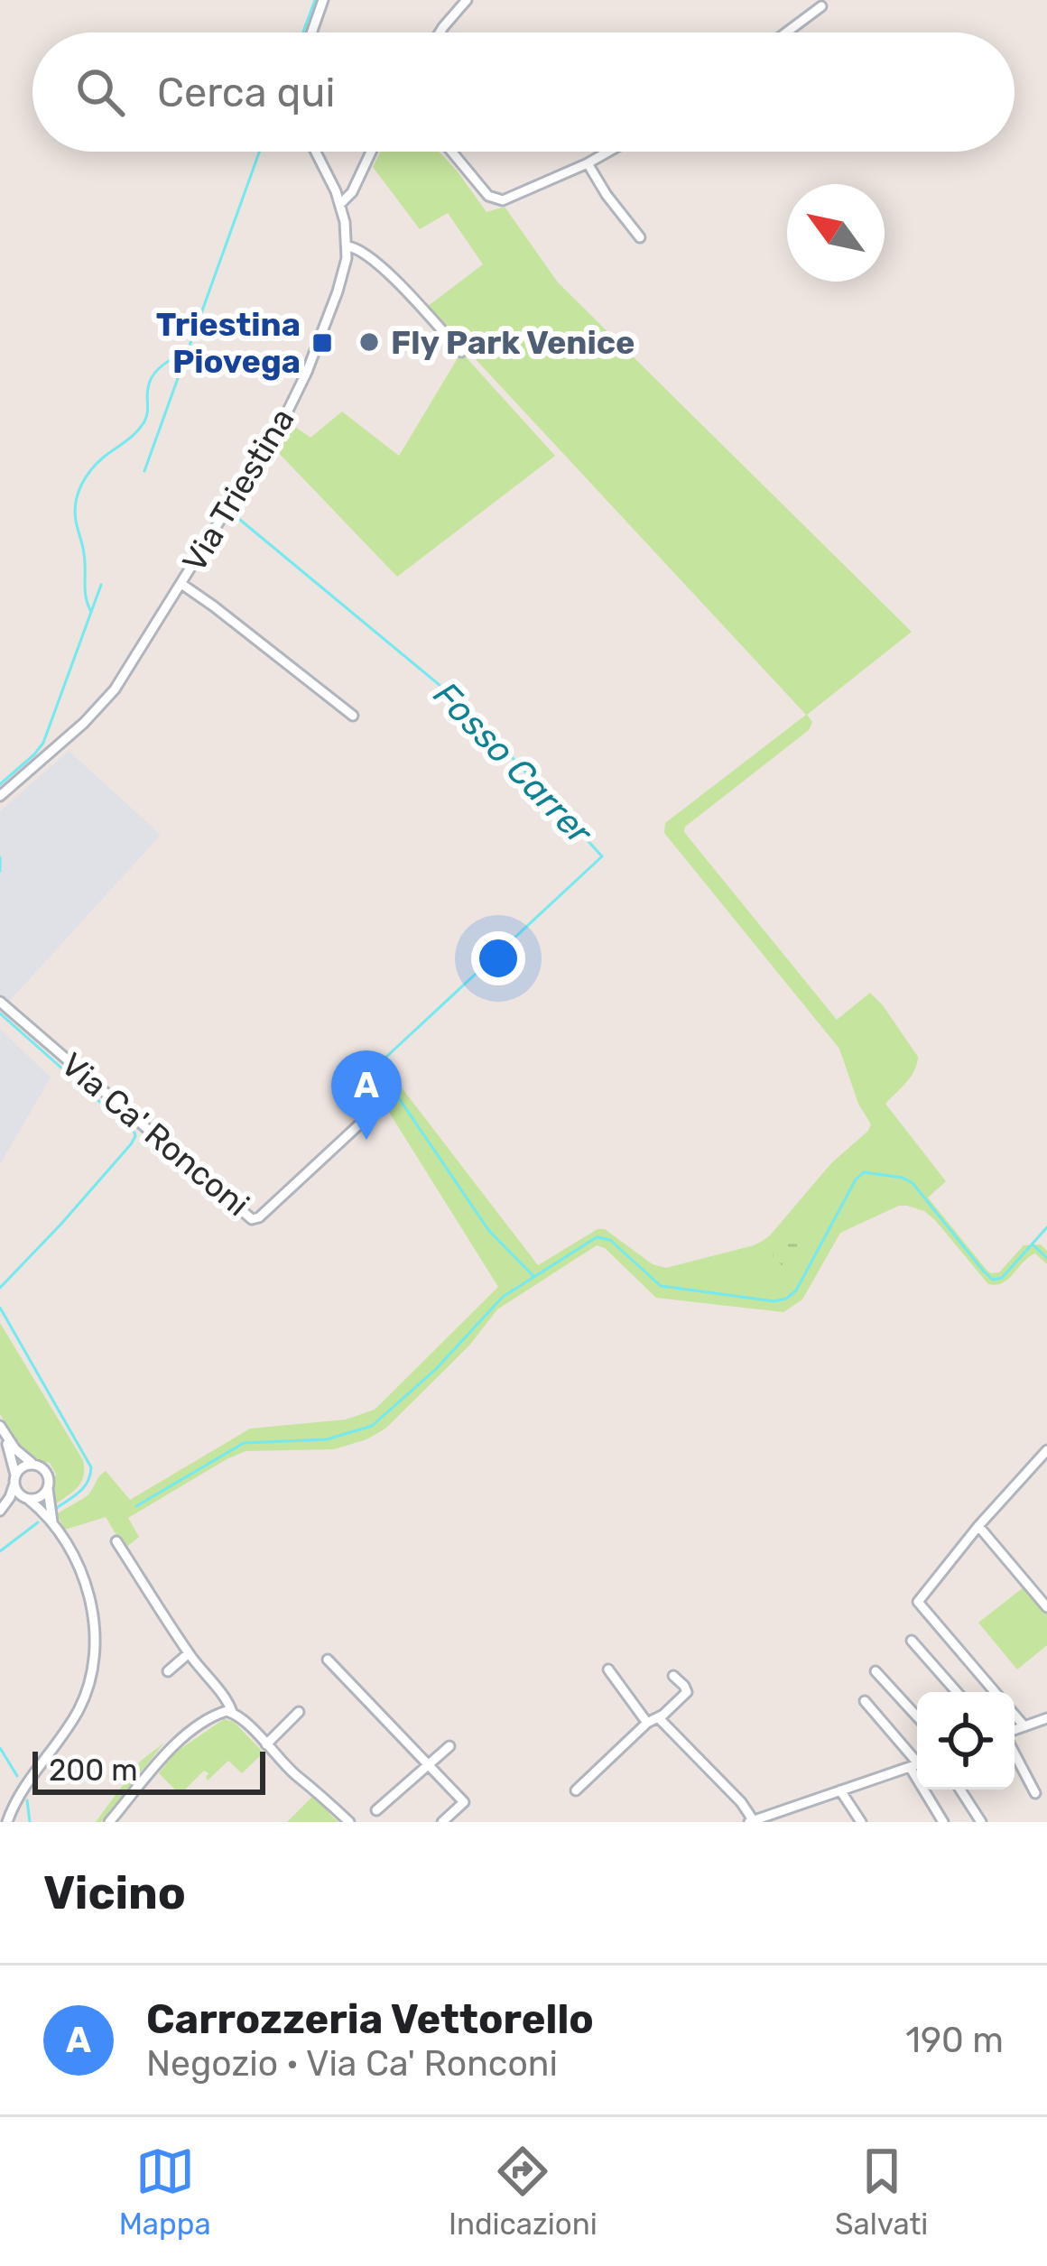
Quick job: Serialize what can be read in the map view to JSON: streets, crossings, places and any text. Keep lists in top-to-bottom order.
{
  "streets": {
    "street": ["Via Triestina", "Via Ca' Ronconi"]
  },
  "water": ["Fosso Carrer"],
  "places": {
    "other": ["Fly Park Venice"],
    "transit": ["Triestina Piovega"]
  },
  "scale_bar": "200 m",
  "north": "top left",
  "page": {
    "search": "Cerca qui",
    "pins": "A",
    "scale": "200 m",
    "heading": "Vicino",
    "list": [
      {
        "mark": "A",
        "name": "Carrozzeria Vettorello",
        "note": "Negozio · Via Ca' Ronconi",
        "value": "190 m"
      }
    ],
    "nav": ["Mappa", "Indicazioni", "Salvati"]
  }
}
